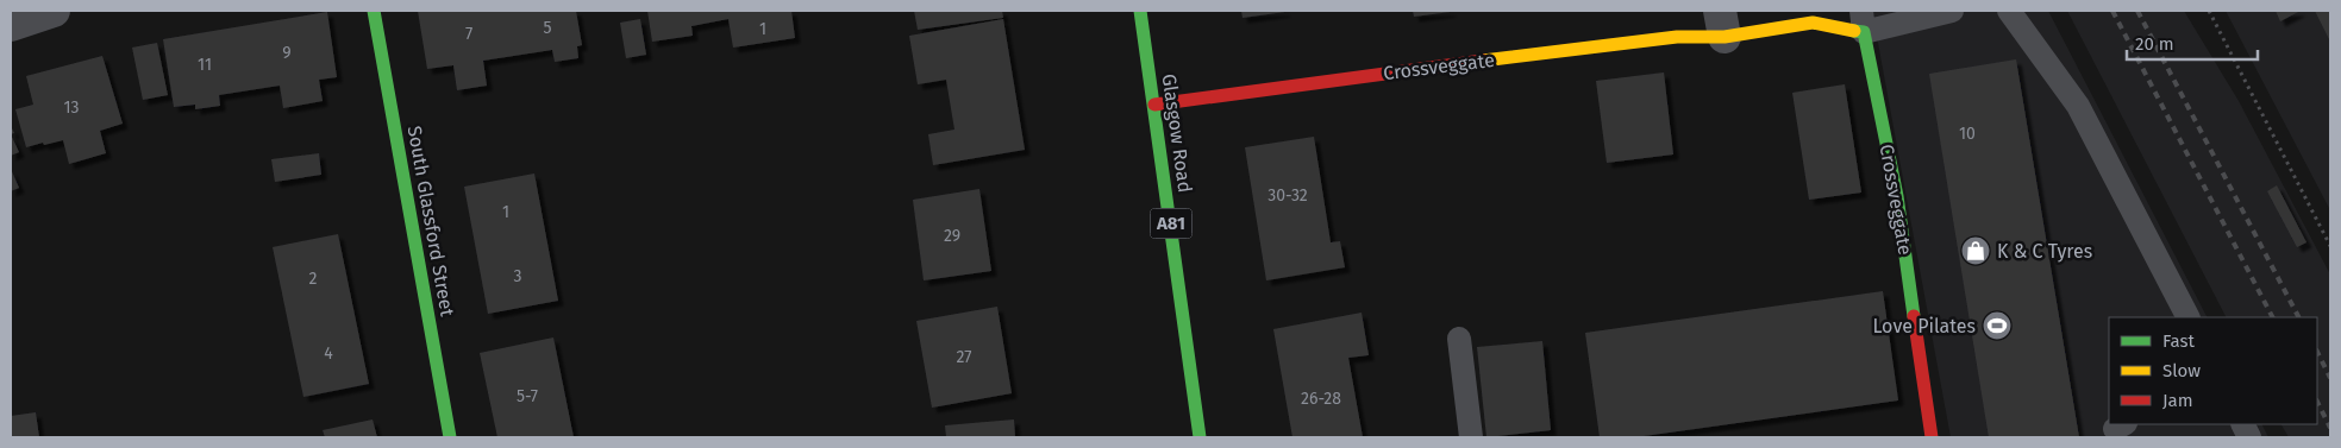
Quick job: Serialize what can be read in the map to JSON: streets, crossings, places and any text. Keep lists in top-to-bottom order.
{
  "streets": {
    "street": [
      "Crossveggate",
      "Glasgow Road",
      "South Glassford Street",
      "A81"
    ]
  },
  "crossings": [
    ["Crossveggate", "Glasgow Road"]
  ],
  "places": {
    "shop": ["K & C Tyres"],
    "sports": ["Love Pilates"]
  },
  "house_numbers": [
    "5",
    "1",
    "7",
    "9",
    "11",
    "13",
    "10",
    "30-32",
    "1",
    "29",
    "3",
    "2",
    "4",
    "27",
    "5-7",
    "26-28"
  ],
  "legend": ["Fast", "Slow", "Jam"],
  "scale_bar": "20 m"
}
